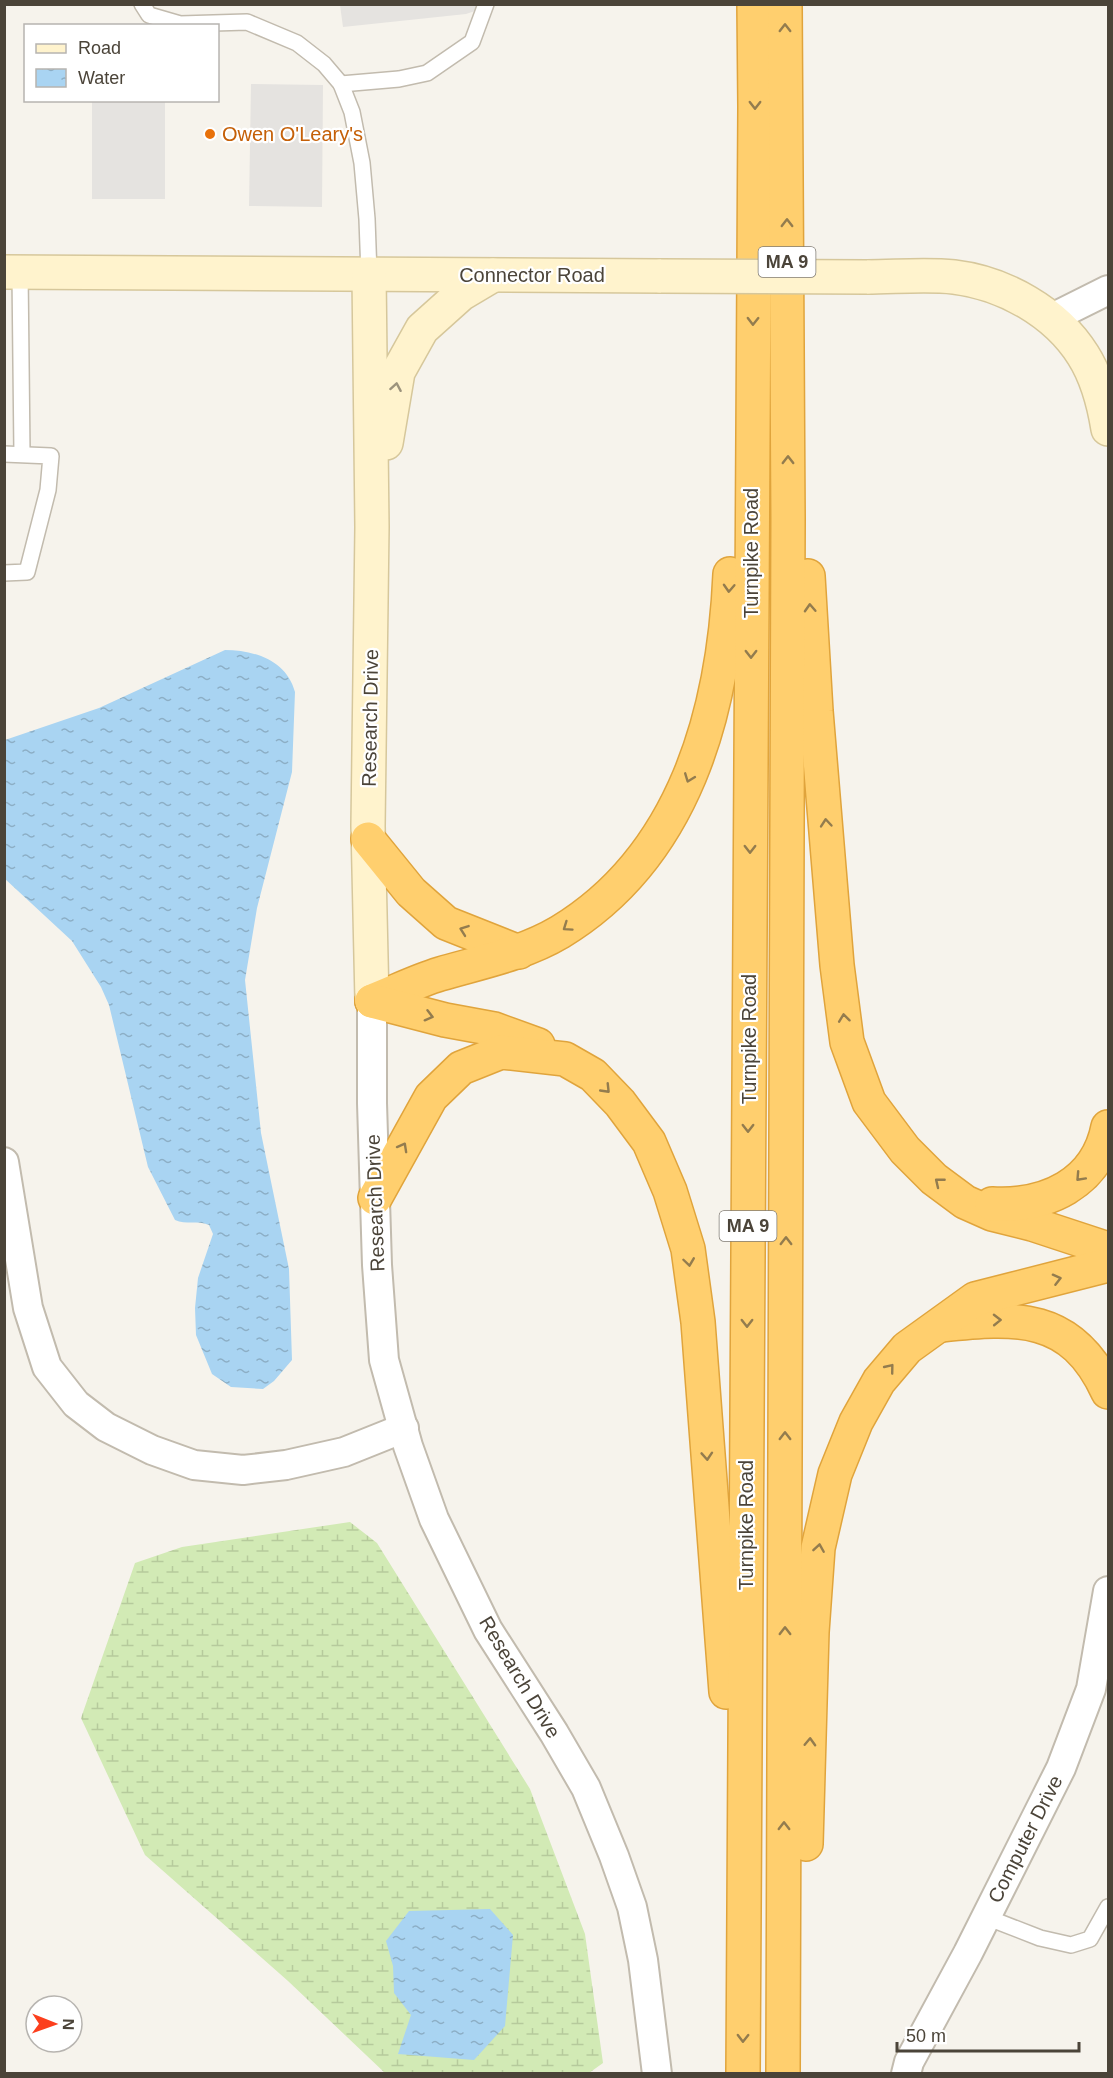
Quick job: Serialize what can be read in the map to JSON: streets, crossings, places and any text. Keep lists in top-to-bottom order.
{
  "streets": {
    "highway": ["MA 9", "Turnpike Road"],
    "street": ["Connector Road", "Research Drive", "Computer Drive"]
  },
  "crossings": [
    ["Connector Road", "Research Drive"]
  ],
  "places": ["Owen O'Leary's"],
  "legend": ["Road", "Water"],
  "scale_bar": "50 m",
  "north": "right"
}
